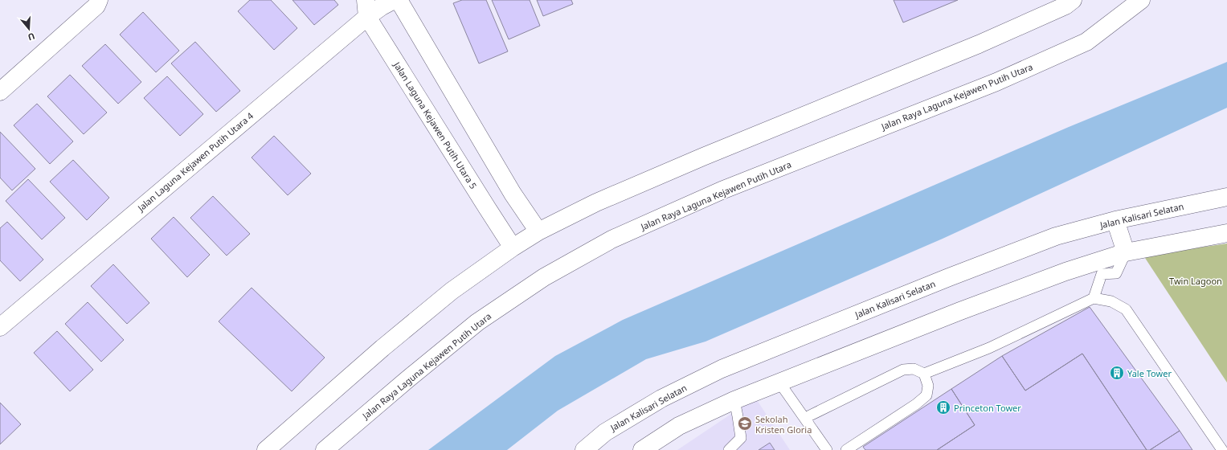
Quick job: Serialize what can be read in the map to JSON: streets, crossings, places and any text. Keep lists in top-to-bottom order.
{
  "streets": {
    "street": [
      "Jalan Raya Laguna Kejawen Putih Utara",
      "Jalan Laguna Kejawen Putih Utara 5",
      "Jalan Laguna Kejawen Putih Utara 4",
      "Jalan Kalisari Selatan"
    ]
  },
  "crossings": [
    ["Jalan Laguna Kejawen Putih Utara 5", "Jalan Laguna Kejawen Putih Utara 4"]
  ],
  "parks": ["Twin Lagoon"],
  "places": {
    "building": ["Yale Tower", "Princeton Tower"],
    "school or university": ["Sekolah Kristen Gloria"]
  },
  "north": "bottom"
}
